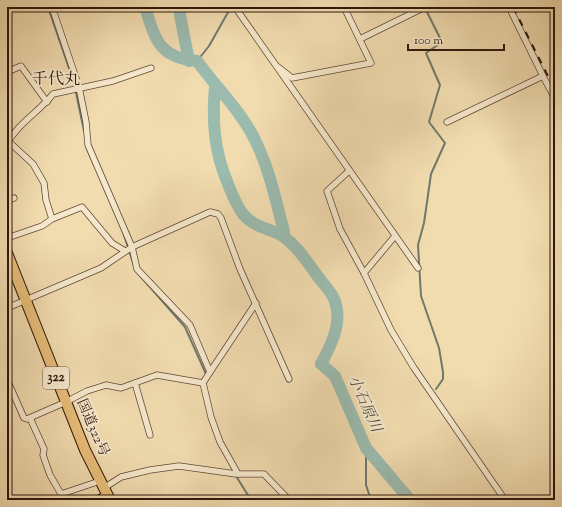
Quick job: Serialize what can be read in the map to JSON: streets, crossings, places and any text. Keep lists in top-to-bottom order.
{
  "streets": {
    "highway": ["322", "国道322号"]
  },
  "districts": ["千代丸"],
  "water": ["小石原川"],
  "scale_bar": "100 m"
}
